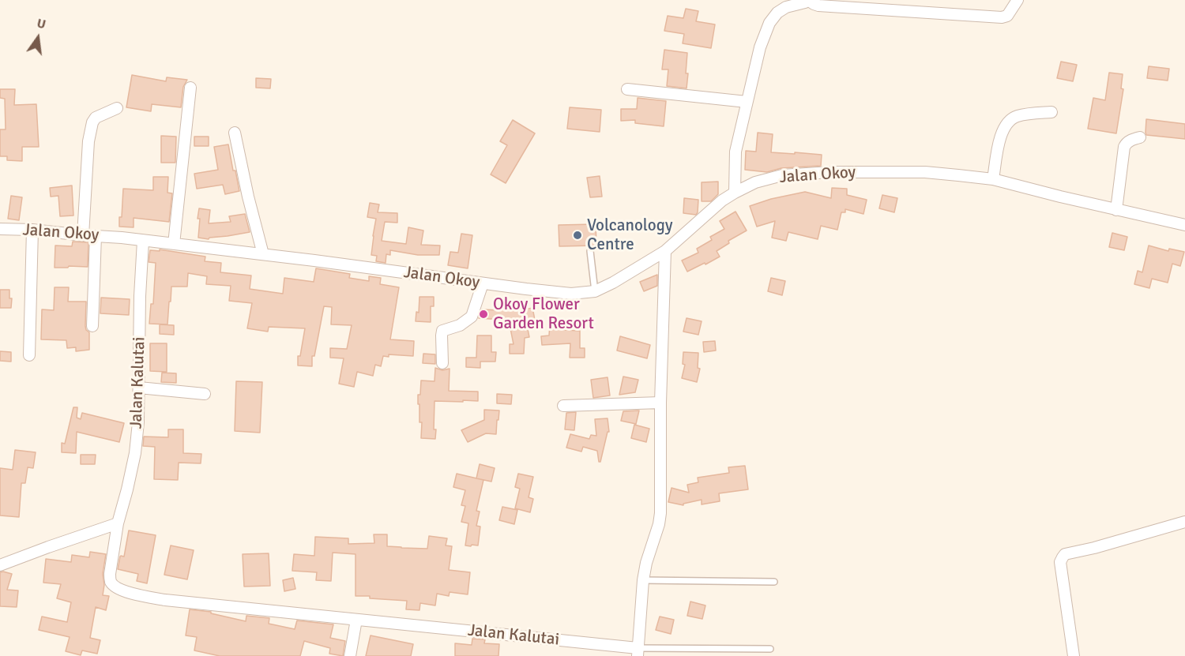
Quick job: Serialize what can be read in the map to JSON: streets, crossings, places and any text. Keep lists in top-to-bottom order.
{
  "streets": {
    "street": ["Jalan Okoy", "Jalan Kalutai"]
  },
  "crossings": [
    ["Jalan Okoy", "Jalan Kalutai"]
  ],
  "places": ["Volcanology Centre", "Okoy Flower Garden Resort"],
  "north": "top"
}
